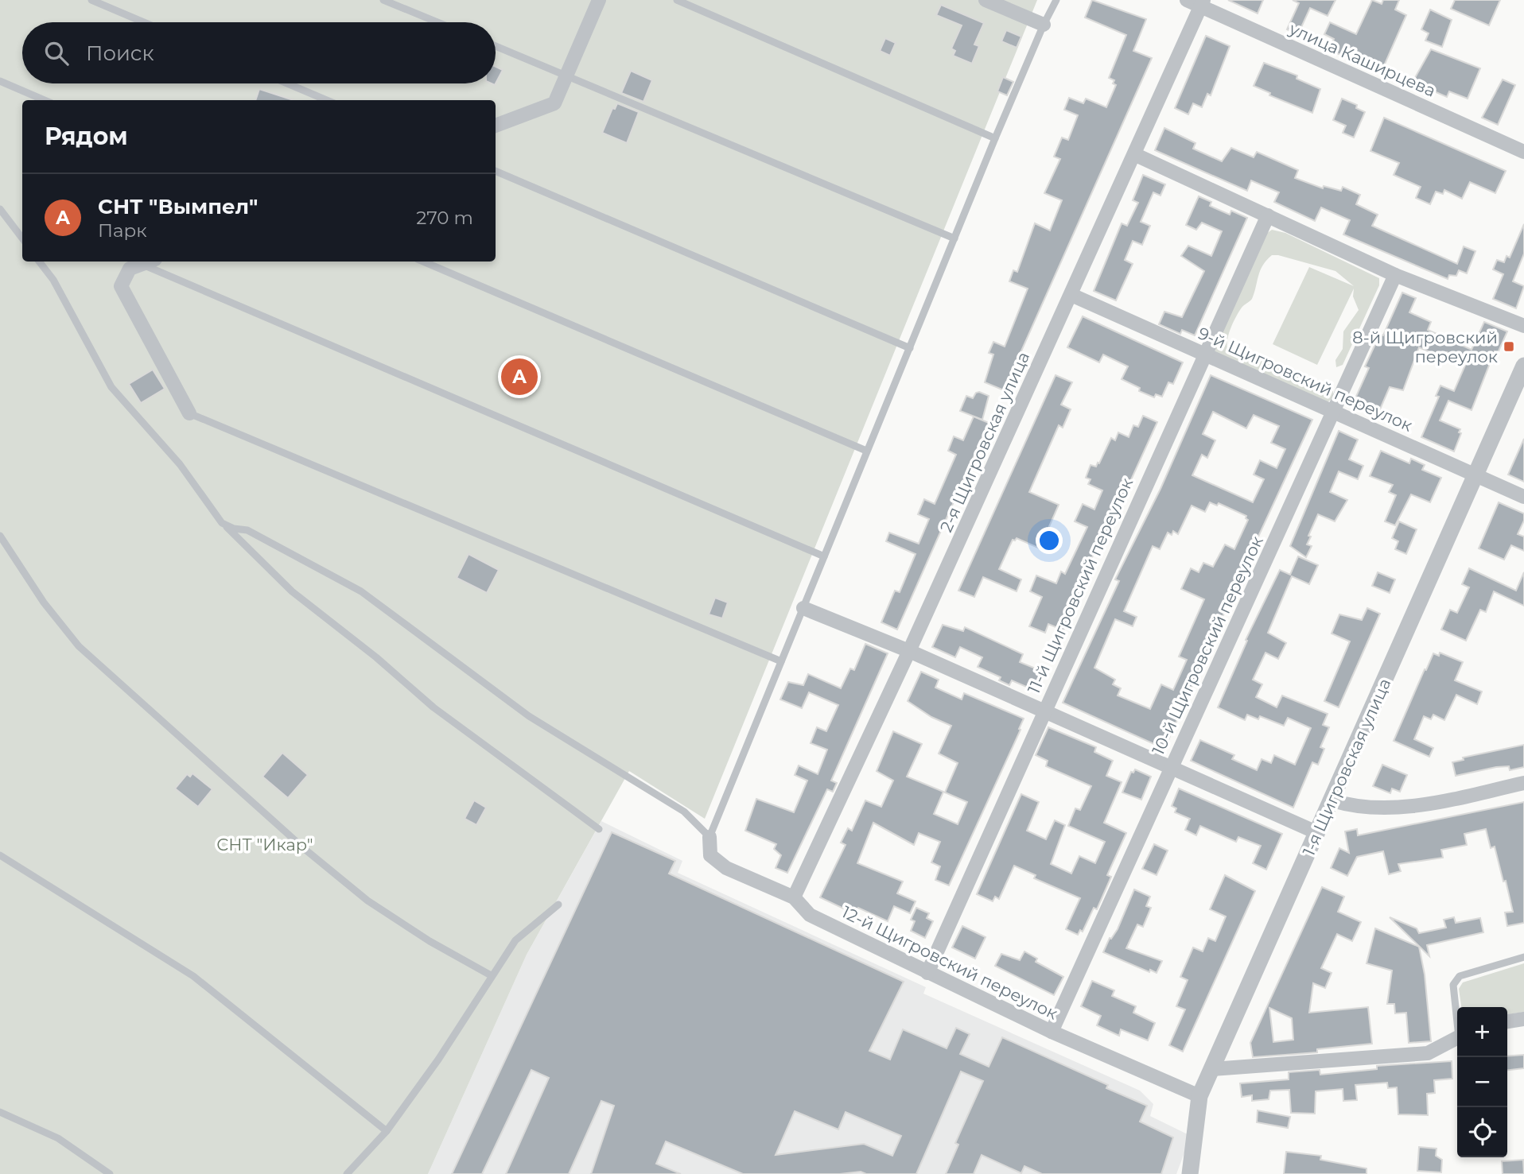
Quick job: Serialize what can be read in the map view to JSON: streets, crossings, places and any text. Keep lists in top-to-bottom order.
{
  "streets": {
    "street": [
      "улица Каширцева",
      "9-й Щигровский переулок",
      "2-я Щигровская улица",
      "11-й Щигровский переулок",
      "10-й Щигровский переулок",
      "1-я Щигровская улица",
      "12-й Щигровский переулок"
    ]
  },
  "crossings": [
    ["улица Каширцева", "2-я Щигровская улица"],
    ["9-й Щигровский переулок", "2-я Щигровская улица"],
    ["9-й Щигровский переулок", "11-й Щигровский переулок"],
    ["9-й Щигровский переулок", "10-й Щигровский переулок"],
    ["9-й Щигровский переулок", "1-я Щигровская улица"],
    ["2-я Щигровская улица", "12-й Щигровский переулок"],
    ["11-й Щигровский переулок", "12-й Щигровский переулок"],
    ["10-й Щигровский переулок", "12-й Щигровский переулок"],
    ["1-я Щигровская улица", "12-й Щигровский переулок"]
  ],
  "parks": ["СНТ \"Икар\""],
  "places": {
    "transit": ["8-й Щигровский переулок"]
  },
  "page": {
    "search": "Поиск",
    "heading": "Рядом",
    "list": [
      {
        "mark": "A",
        "name": "СНТ \"Вымпел\"",
        "note": "Парк",
        "value": "270 m"
      }
    ],
    "pins": "A",
    "map_buttons": ["+", "−"]
  }
}
